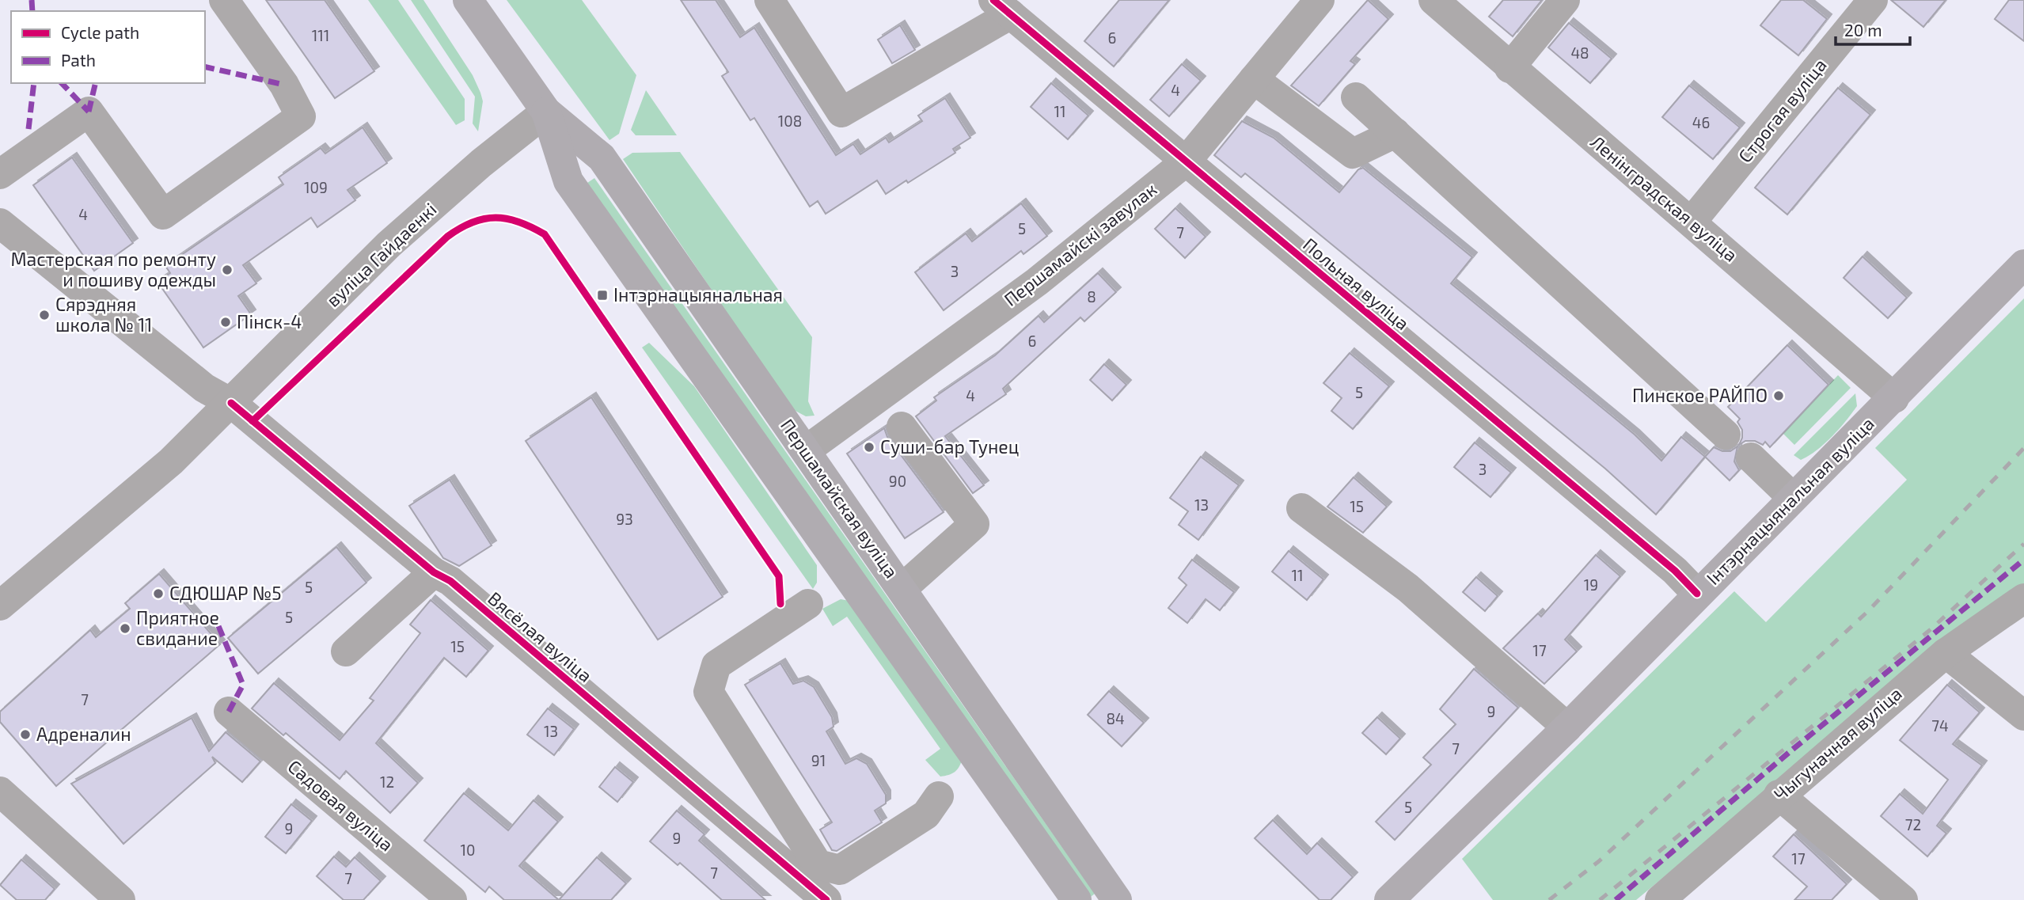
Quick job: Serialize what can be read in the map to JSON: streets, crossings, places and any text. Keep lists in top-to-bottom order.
{
  "streets": {
    "main road": ["Першамайская вуліца", "Інтэрнацыянальная вуліца"],
    "street": [
      "Строгая вуліца",
      "Ленінградская вуліца",
      "Першамайскі завулак",
      "вуліца Гайдаенкі",
      "Польная вуліца",
      "Вясёлая вуліца",
      "Чыгуначная вуліца",
      "Садовая вуліца"
    ]
  },
  "crossings": [
    ["Строгая вуліца", "Ленінградская вуліца"],
    ["Ленінградская вуліца", "Інтэрнацыянальная вуліца"],
    ["Першамайскі завулак", "Польная вуліца"],
    ["Першамайскі завулак", "Першамайская вуліца"],
    ["вуліца Гайдаенкі", "Першамайская вуліца"],
    ["вуліца Гайдаенкі", "Вясёлая вуліца"],
    ["Польная вуліца", "Інтэрнацыянальная вуліца"]
  ],
  "places": {
    "other": [
      "Мастерская по ремонту и пошиву одежды",
      "Сярэдняя школа № 11",
      "Пінск-4",
      "Пинское РАЙПО",
      "Суши-бар Тунец",
      "СДЮШАР №5",
      "Приятное свидание",
      "Адреналин"
    ],
    "transit": ["Інтэрнацыянальная"]
  },
  "house_numbers": [
    "111",
    "6",
    "48",
    "4",
    "11",
    "108",
    "46",
    "109",
    "4",
    "5",
    "7",
    "3",
    "8",
    "6",
    "5",
    "4",
    "3",
    "90",
    "13",
    "15",
    "93",
    "11",
    "19",
    "5",
    "5",
    "15",
    "17",
    "7",
    "9",
    "84",
    "74",
    "13",
    "7",
    "91",
    "12",
    "5",
    "72",
    "9",
    "9",
    "10",
    "17",
    "7",
    "7"
  ],
  "legend": ["Cycle path", "Path"],
  "scale_bar": "20 m"
}
